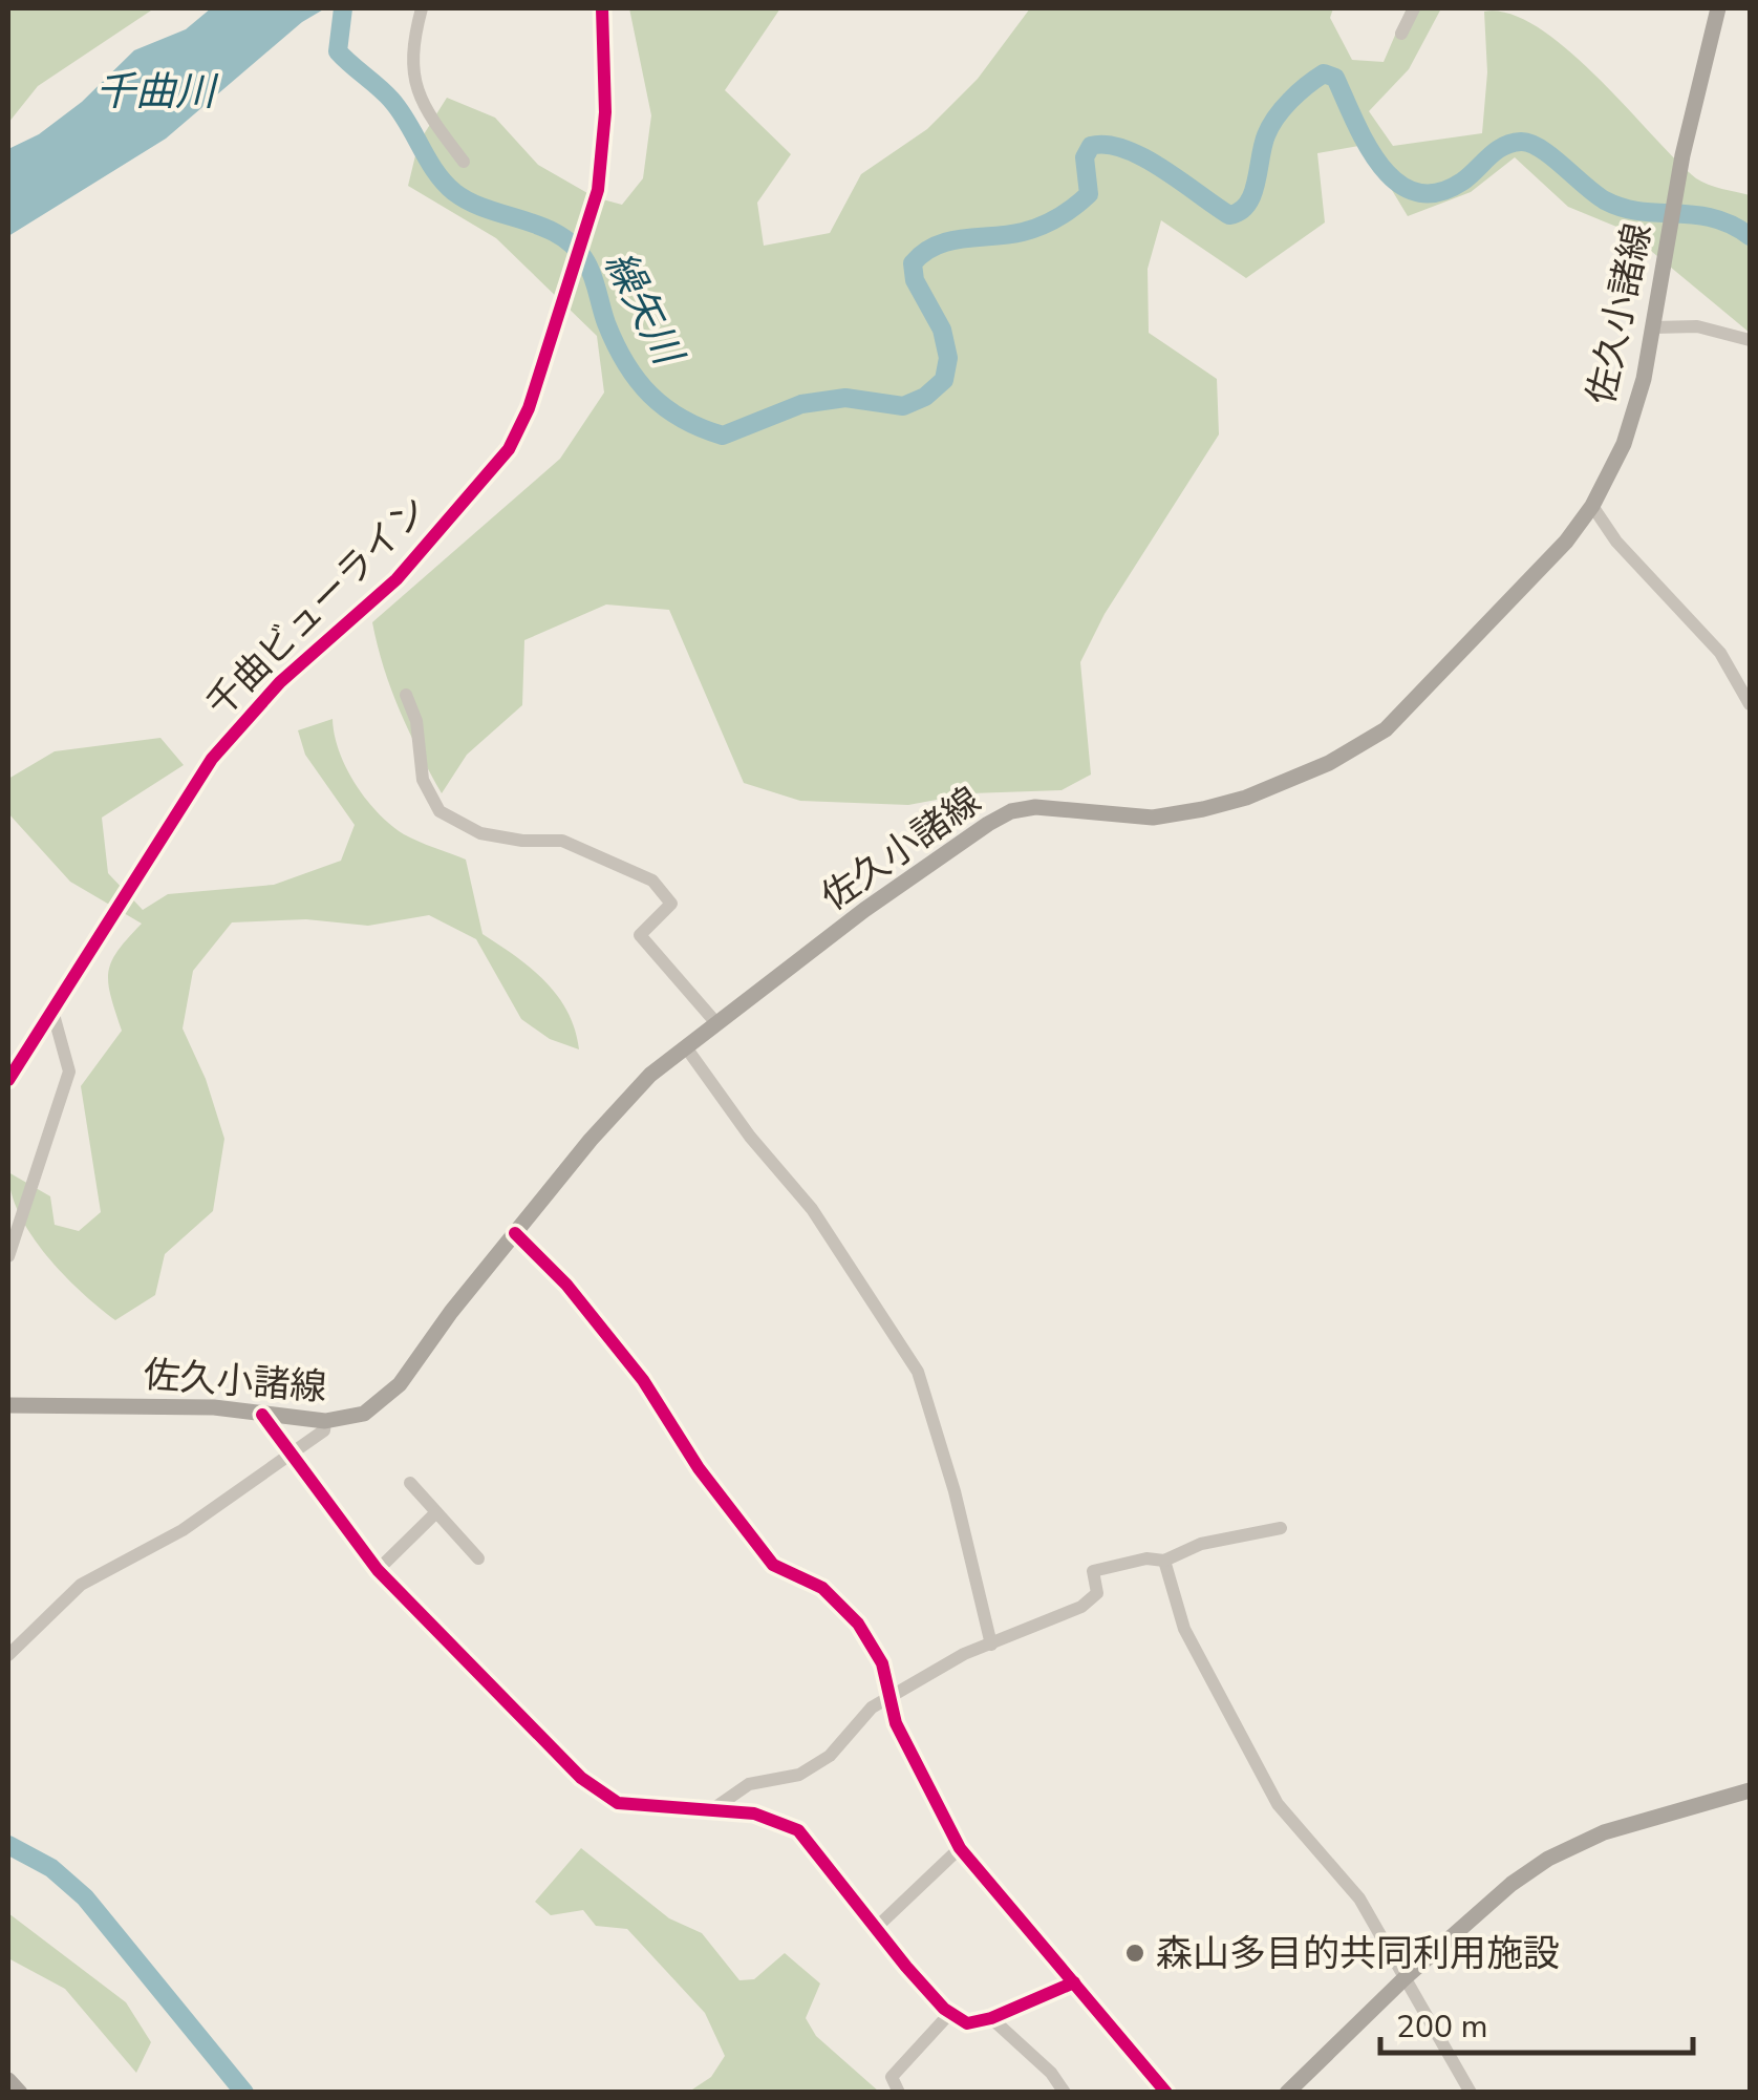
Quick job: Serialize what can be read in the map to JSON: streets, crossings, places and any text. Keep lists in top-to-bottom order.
{
  "streets": {
    "main road": ["佐久小諸線"],
    "street": ["千曲ビューライン"]
  },
  "water": ["千曲川", "繰矢川"],
  "places": ["森山多目的共同利用施設"],
  "scale_bar": "200 m"
}
